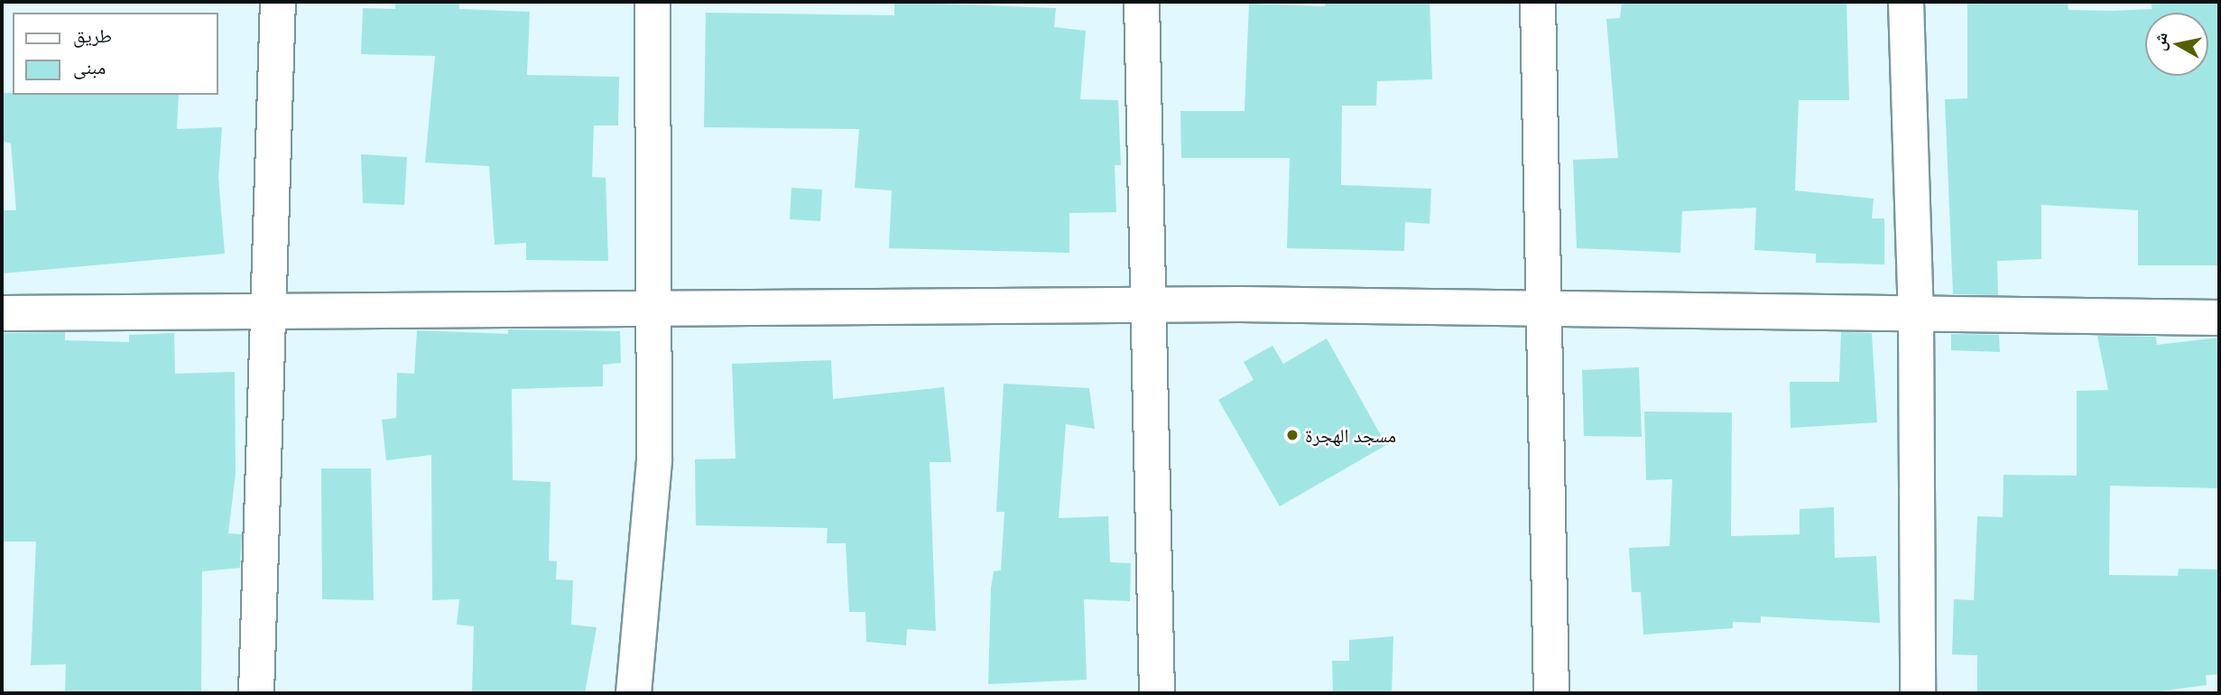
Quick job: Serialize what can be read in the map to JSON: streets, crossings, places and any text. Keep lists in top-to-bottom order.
{
  "places": ["مسجد الهجرة"],
  "legend": ["طريق", "مبنى"],
  "north": "left"
}
